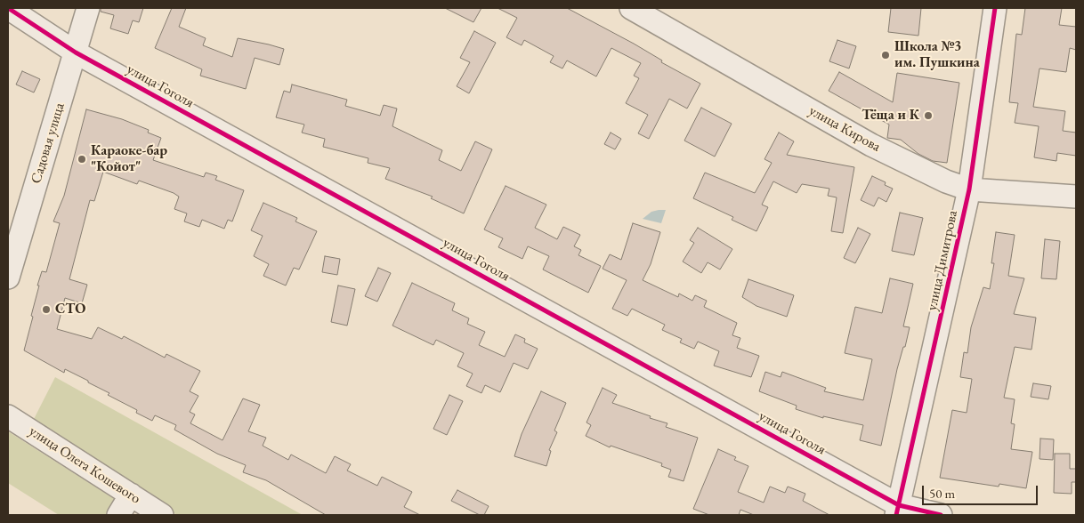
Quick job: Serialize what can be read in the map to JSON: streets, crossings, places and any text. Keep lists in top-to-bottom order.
{
  "streets": {
    "street": [
      "улица Гоголя",
      "улица Кирова",
      "Садовая улица",
      "улица Димитрова",
      "улица Олега Кошевого"
    ]
  },
  "crossings": [
    ["улица Гоголя", "Садовая улица"],
    ["улица Гоголя", "улица Димитрова"],
    ["улица Кирова", "улица Димитрова"]
  ],
  "places": [
    "Школа №3 им. Пушкина",
    "Тёща и К",
    "Караоке-бар \"Койот\"",
    "СТО"
  ],
  "scale_bar": "50 m"
}
